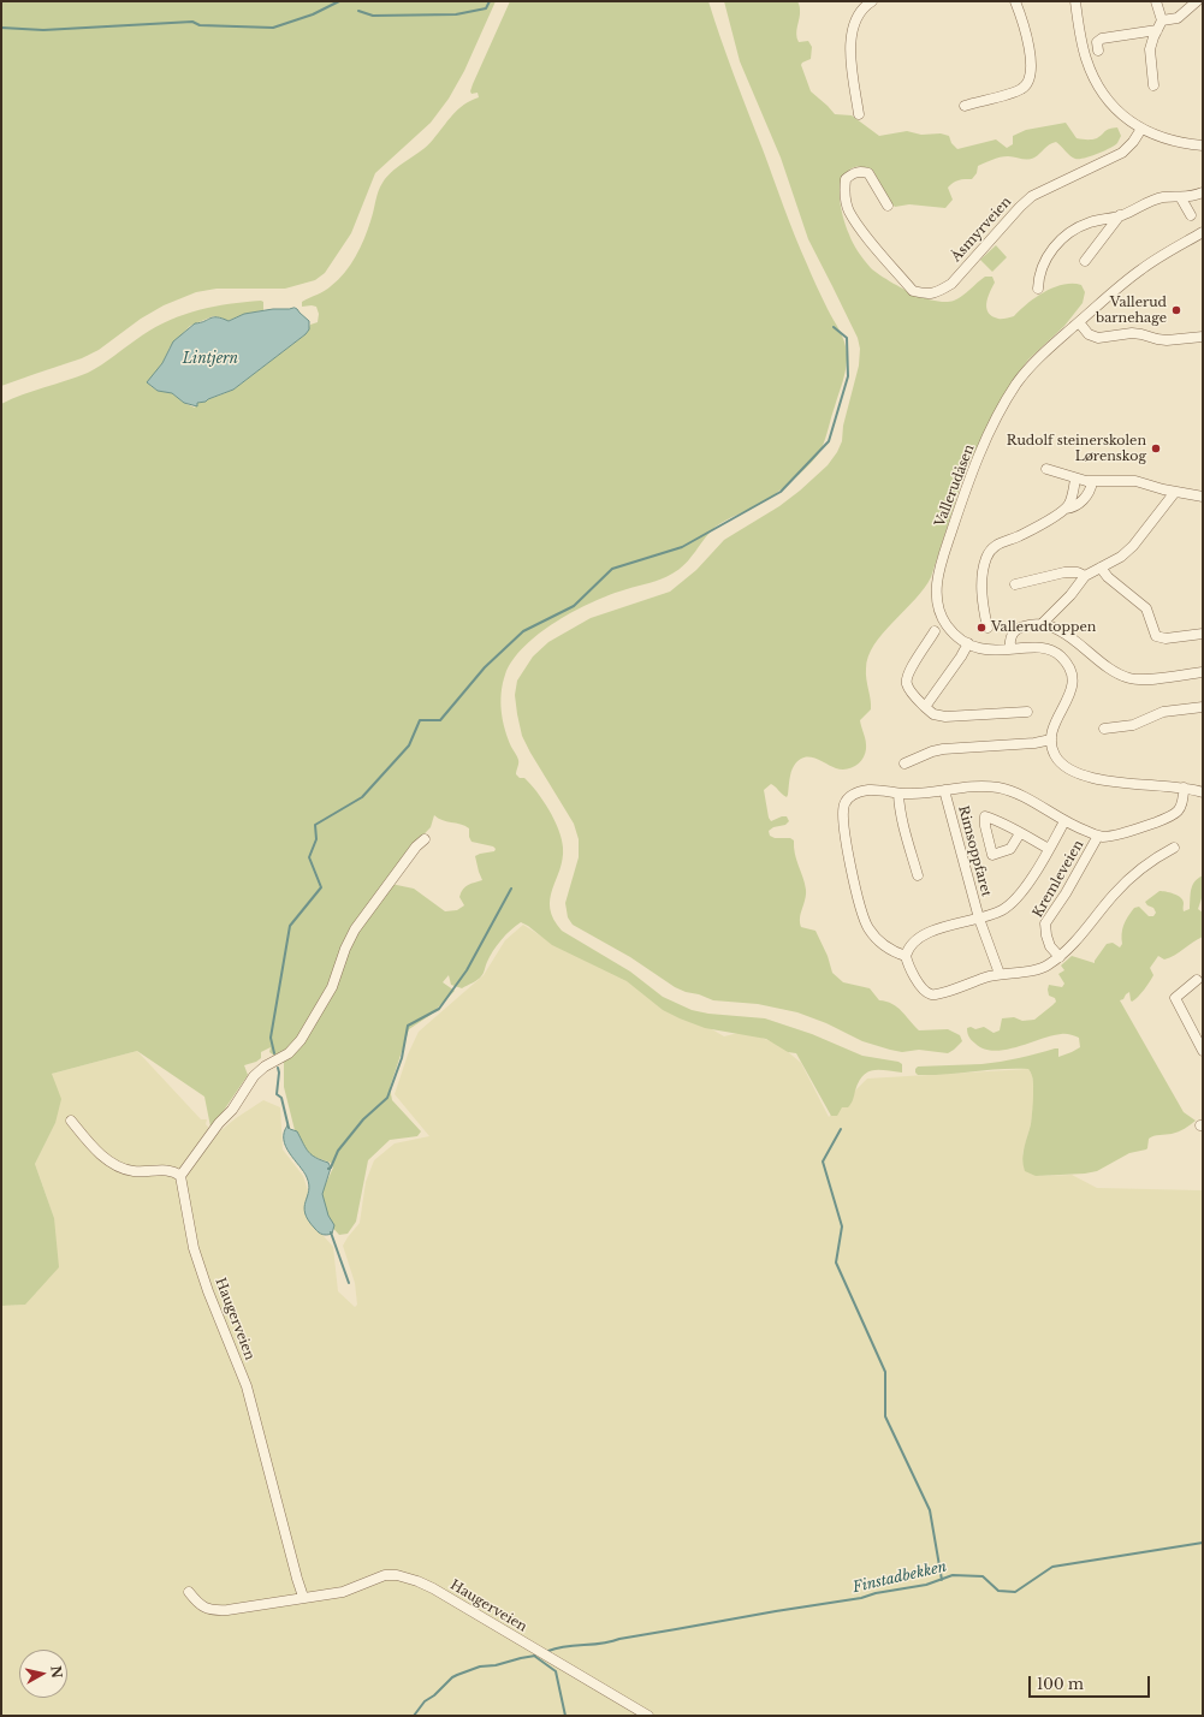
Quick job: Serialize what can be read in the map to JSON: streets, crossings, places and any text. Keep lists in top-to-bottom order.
{
  "streets": {
    "street": [
      "Åsmyrveien",
      "Vallerudåsen",
      "Rimsoppfaret",
      "Kremleveien",
      "Haugerveien"
    ]
  },
  "water": ["Lintjern", "Finstadbekken"],
  "places": ["Vallerud barnehage", "Rudolf steinerskolen Lørenskog", "Vallerudtoppen"],
  "scale_bar": "100 m",
  "north": "right"
}
